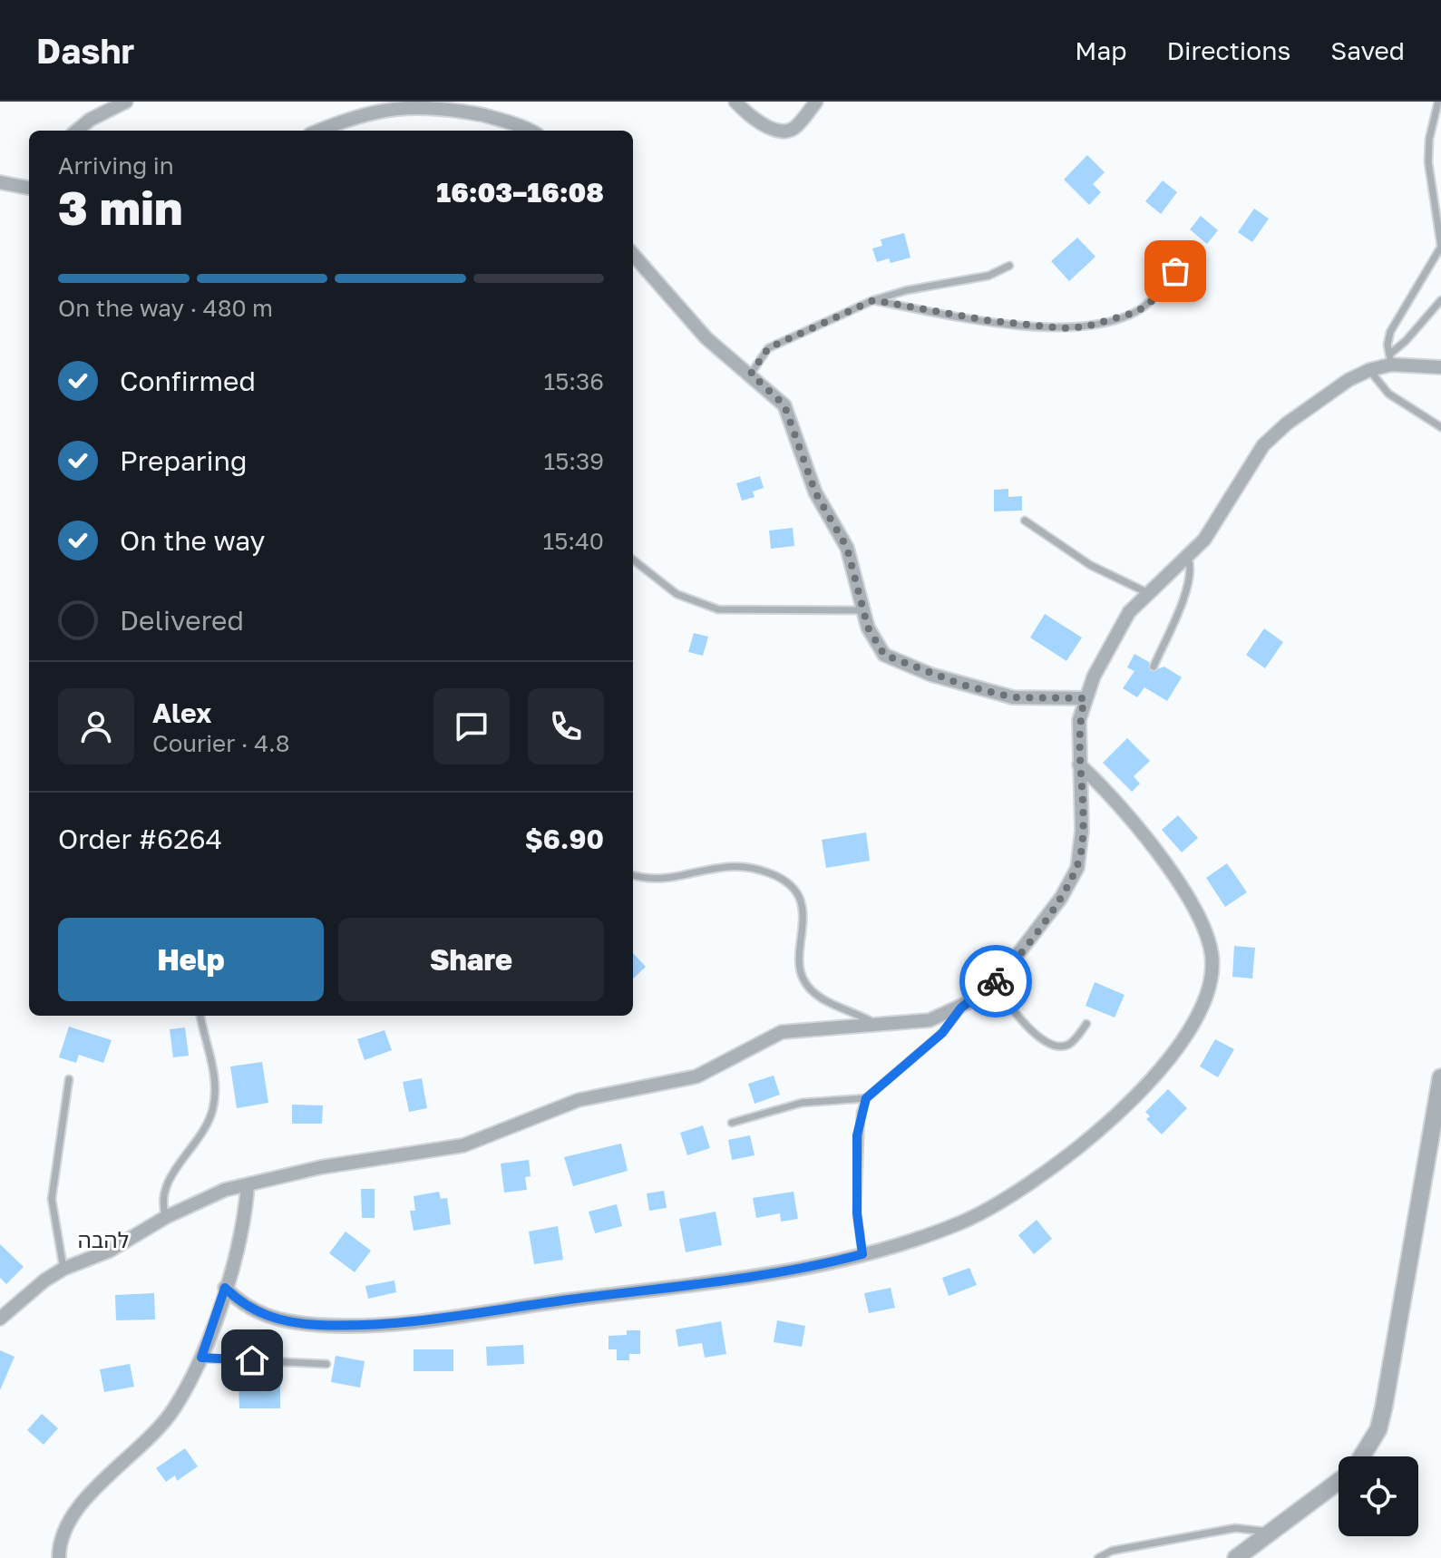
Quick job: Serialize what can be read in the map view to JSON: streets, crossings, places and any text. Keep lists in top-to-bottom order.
{
  "districts": ["להבה"],
  "page": {
    "header": "Dashr",
    "nav": ["Map", "Directions", "Saved"],
    "heading": ["3 min", "Arriving in", "16:03–16:08"],
    "panel": [
      "Alex",
      "Courier · 4.8",
      "Order #6264",
      "$6.90"
    ],
    "bar": "On the way · 480 m",
    "list": [
      ["Confirmed", "15:36"],
      ["Preparing", "15:39"],
      ["On the way", "15:40"],
      "Delivered"
    ],
    "buttons": ["Help", "Share"]
  }
}
